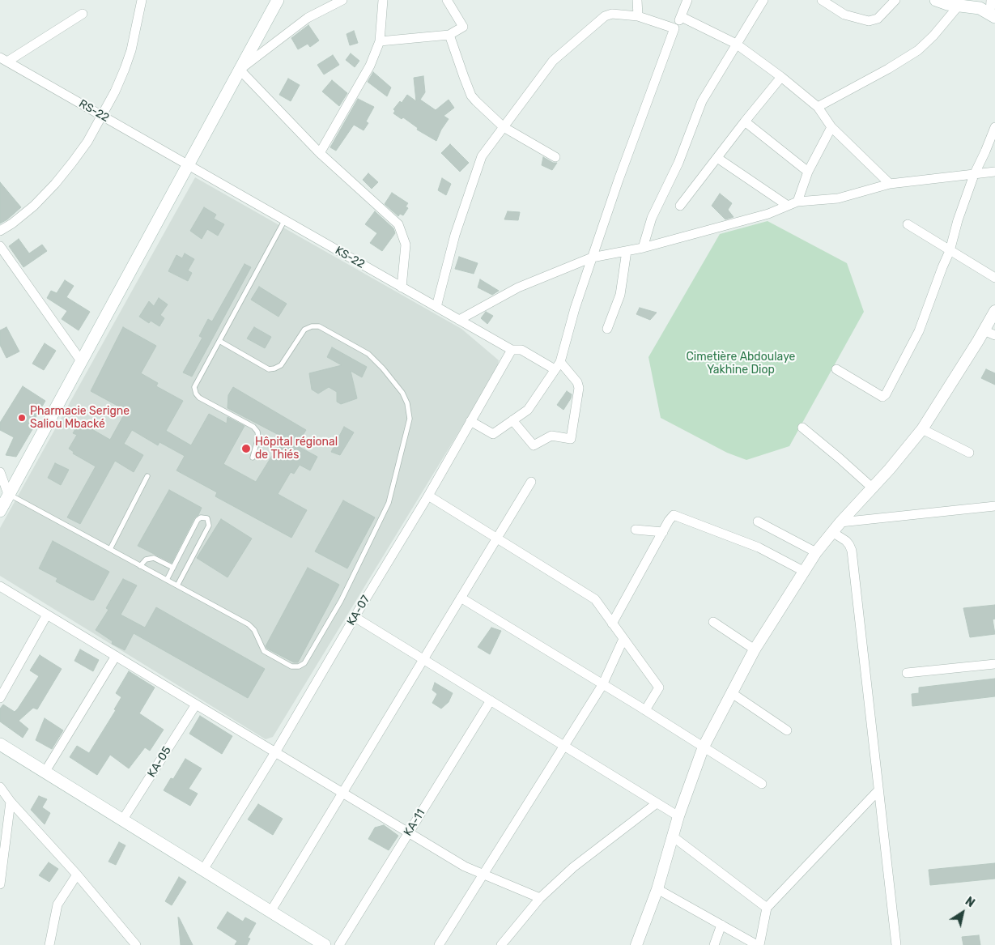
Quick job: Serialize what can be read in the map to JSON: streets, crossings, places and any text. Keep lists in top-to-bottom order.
{
  "streets": {
    "street": [
      "RS-22",
      "KS-22",
      "KA-07",
      "KA-05",
      "KA-11"
    ]
  },
  "crossings": [
    ["RS-22", "KS-22"],
    ["KS-22", "KA-07"]
  ],
  "parks": ["Cimetière Abdoulaye Yakhine Diop"],
  "places": ["Pharmacie Serigne Saliou Mbacké", "Hôpital régional de Thiés"],
  "north": "top right"
}
